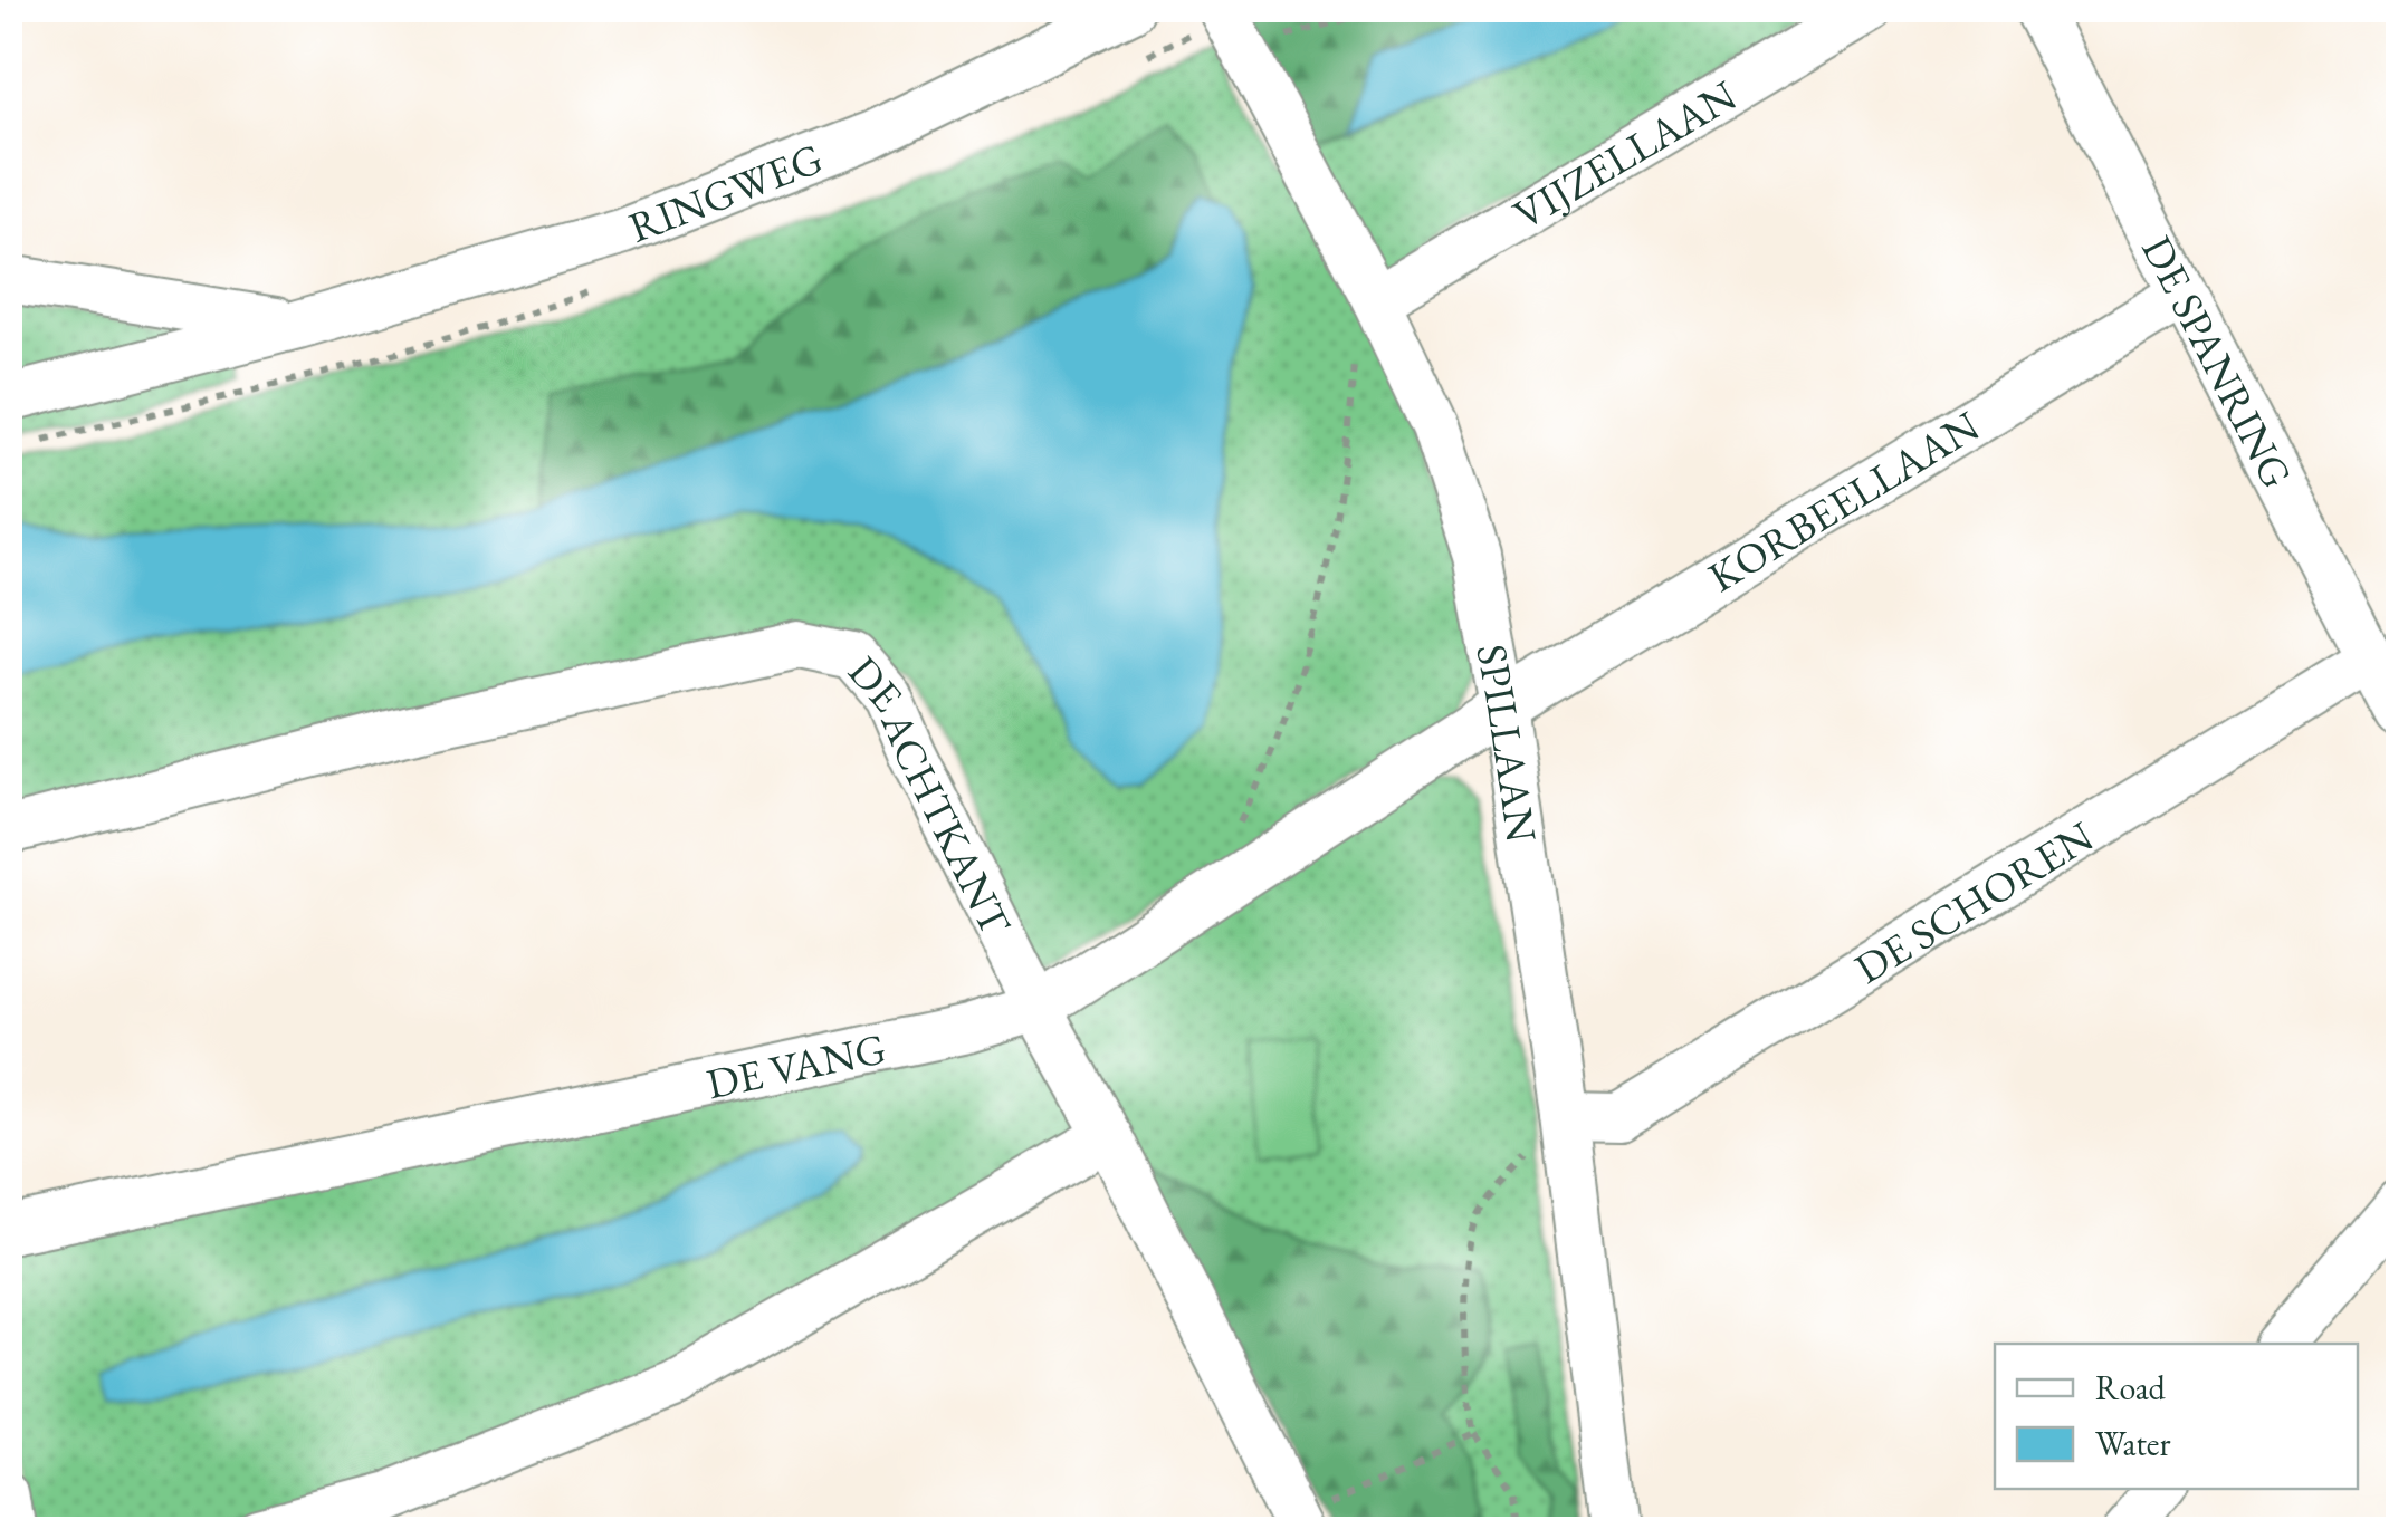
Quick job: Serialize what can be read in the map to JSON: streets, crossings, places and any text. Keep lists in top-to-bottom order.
{
  "streets": {
    "street": [
      "VIJZELLAAN",
      "RINGWEG",
      "DE SPANRING",
      "KORBEELLAAN",
      "SPILLAAN",
      "DE ACHTKANT",
      "DE SCHOREN",
      "DE VANG"
    ]
  },
  "crossings": [
    ["VIJZELLAAN", "SPILLAAN"],
    ["DE SPANRING", "KORBEELLAAN"],
    ["DE SPANRING", "DE SCHOREN"],
    ["KORBEELLAAN", "SPILLAAN"],
    ["KORBEELLAAN", "DE VANG"],
    ["SPILLAAN", "DE SCHOREN"],
    ["SPILLAAN", "DE VANG"],
    ["DE ACHTKANT", "DE VANG"]
  ],
  "legend": ["Road", "Water"]
}
